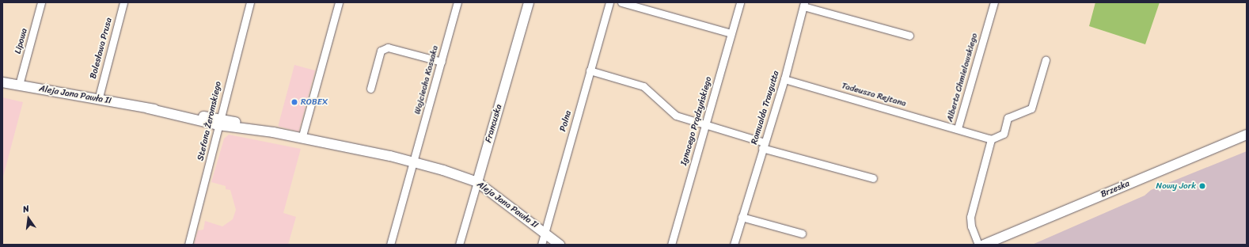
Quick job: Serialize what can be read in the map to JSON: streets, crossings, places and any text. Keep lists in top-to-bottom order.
{
  "streets": {
    "street": [
      "Lipowa",
      "Bolesława Prusa",
      "Alberta Chmielowskiego",
      "Wojciecha Kossaka",
      "Aleja Jana Pawła II",
      "Tadeusza Rejtana",
      "Romualda Traugutta",
      "Stefana Żeromskiego",
      "Polna",
      "Ignacego Prądzyńskiego",
      "Francuska",
      "Brzeska"
    ]
  },
  "crossings": [
    ["Lipowa", "Aleja Jana Pawła II"],
    ["Bolesława Prusa", "Aleja Jana Pawła II"],
    ["Alberta Chmielowskiego", "Tadeusza Rejtana"],
    ["Wojciecha Kossaka", "Aleja Jana Pawła II"],
    ["Aleja Jana Pawła II", "Stefana Żeromskiego"],
    ["Aleja Jana Pawła II", "Polna"],
    ["Aleja Jana Pawła II", "Francuska"],
    ["Tadeusza Rejtana", "Romualda Traugutta"]
  ],
  "places": ["ROBEX", "Nowy Jork"],
  "north": "top"
}
